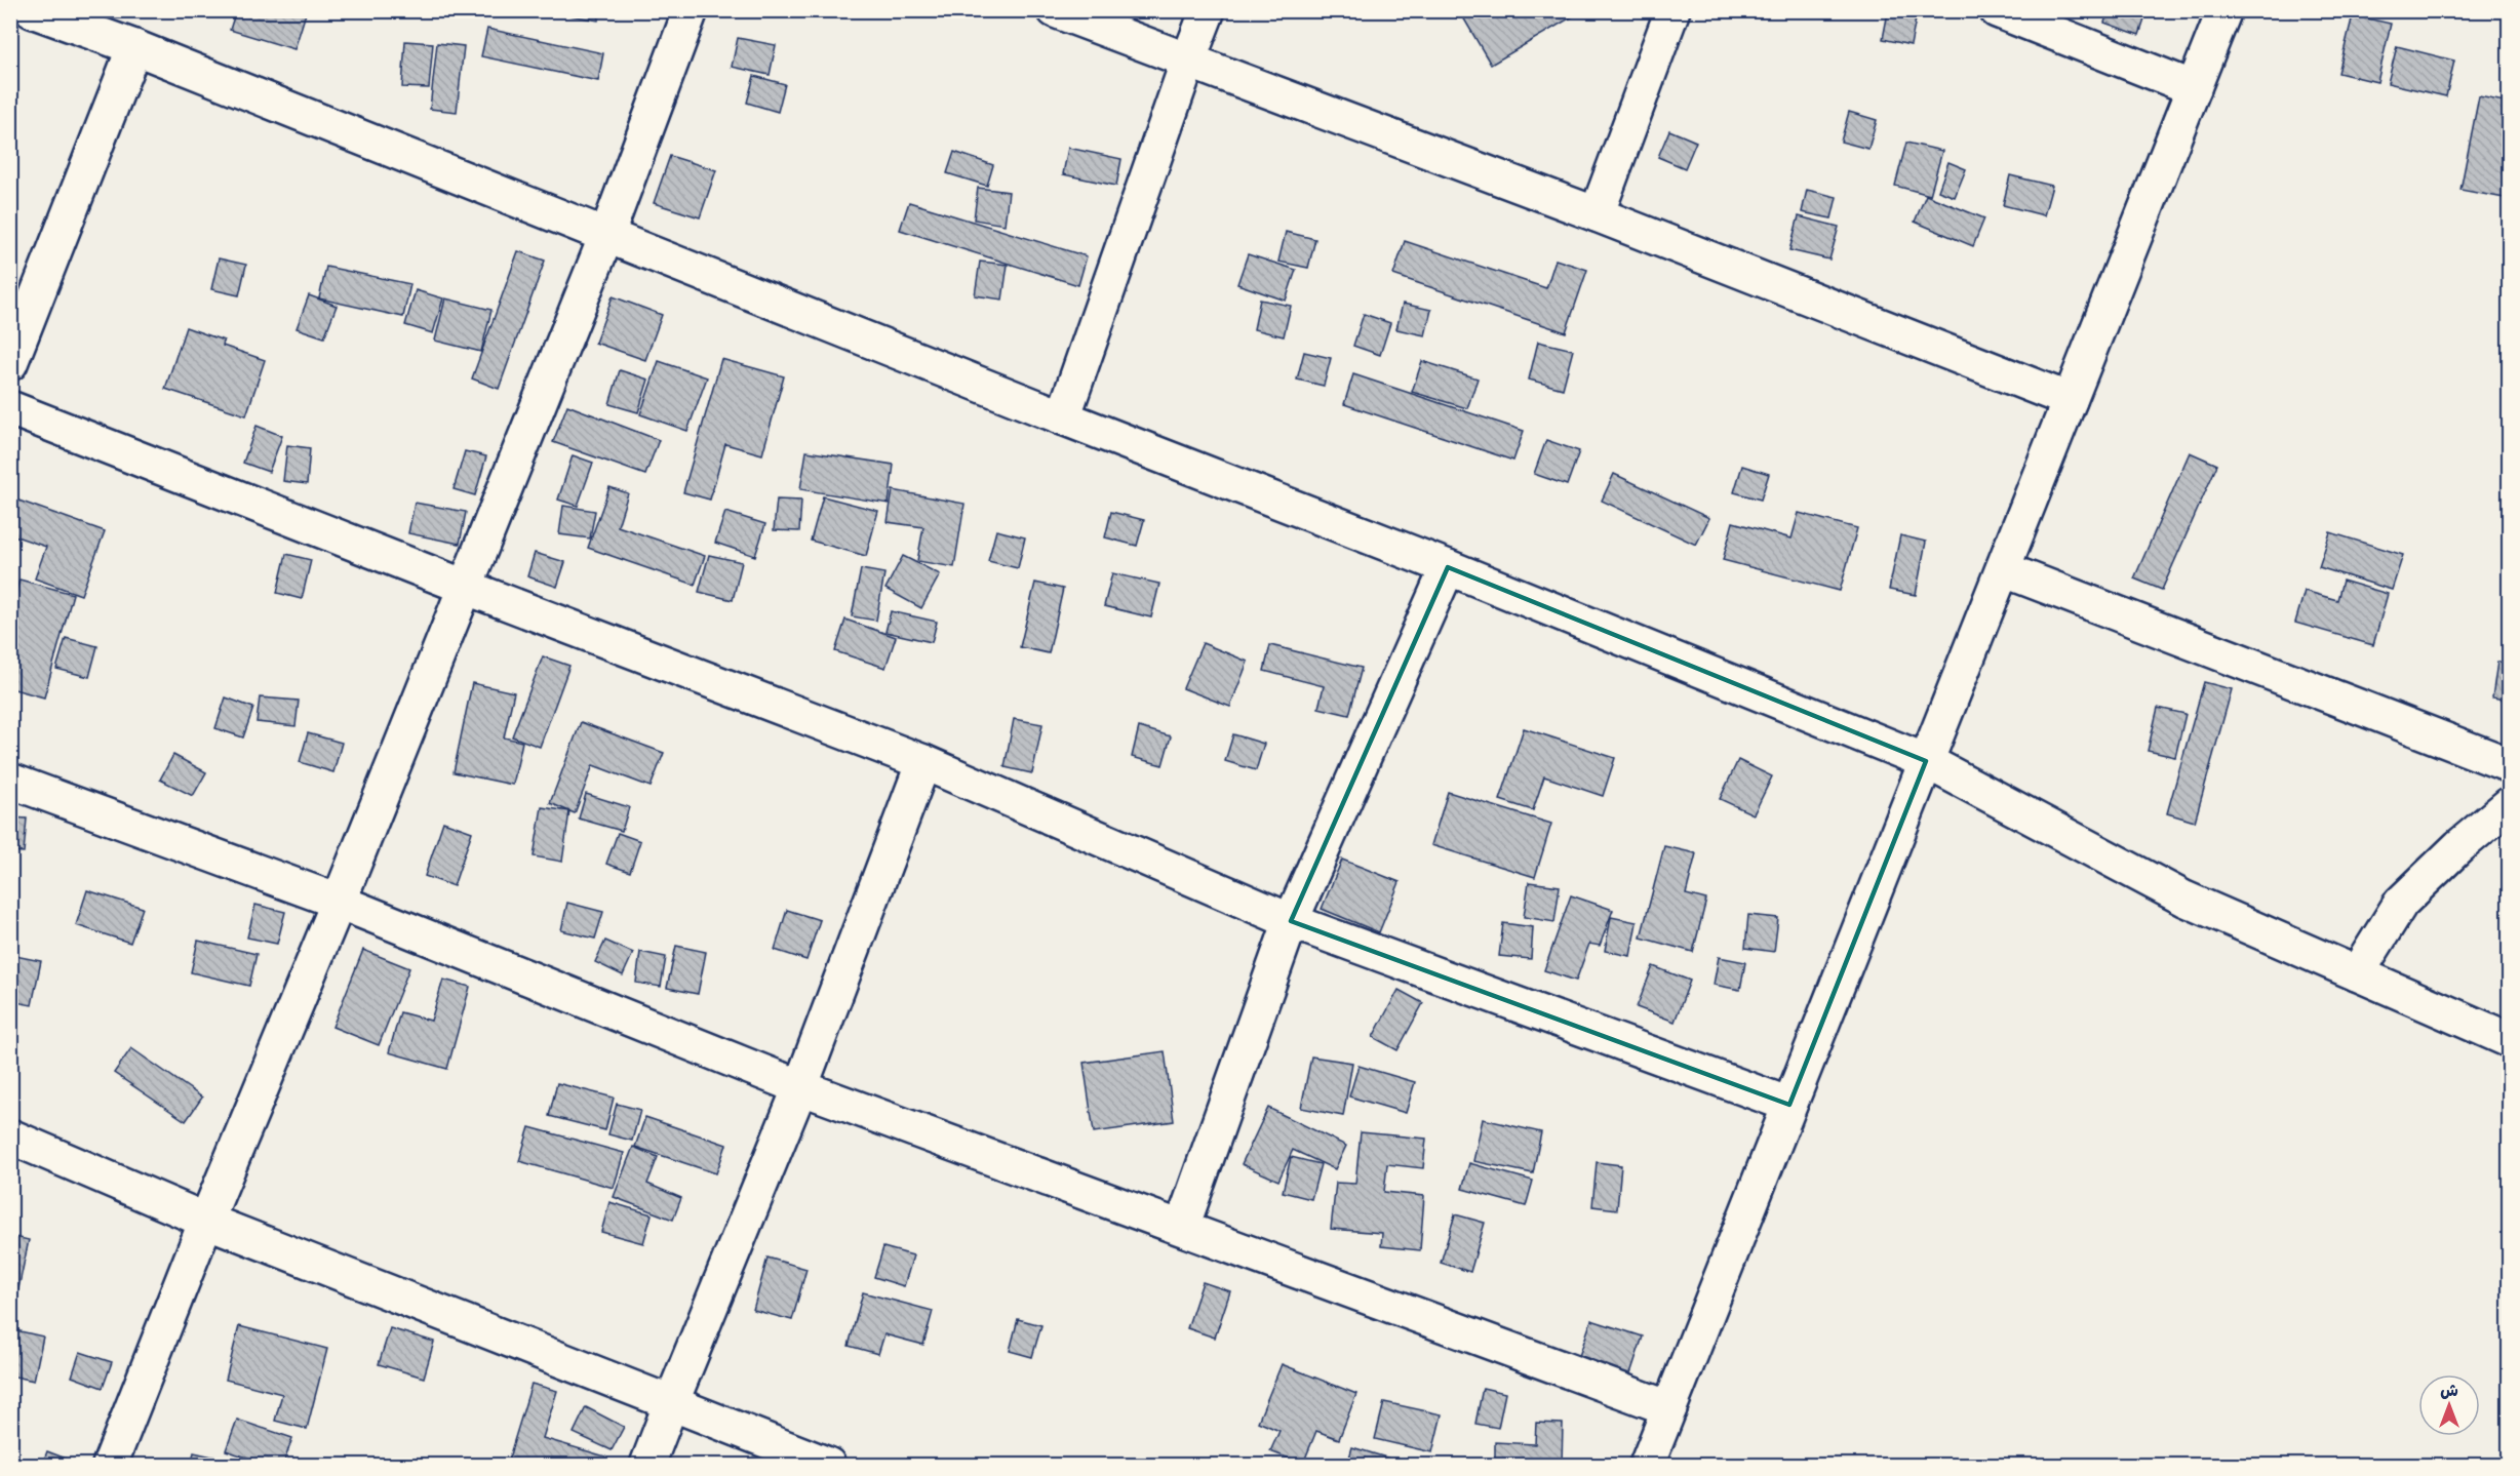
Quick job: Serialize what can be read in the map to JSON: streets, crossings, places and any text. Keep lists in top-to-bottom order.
{
  "north": "top"
}
